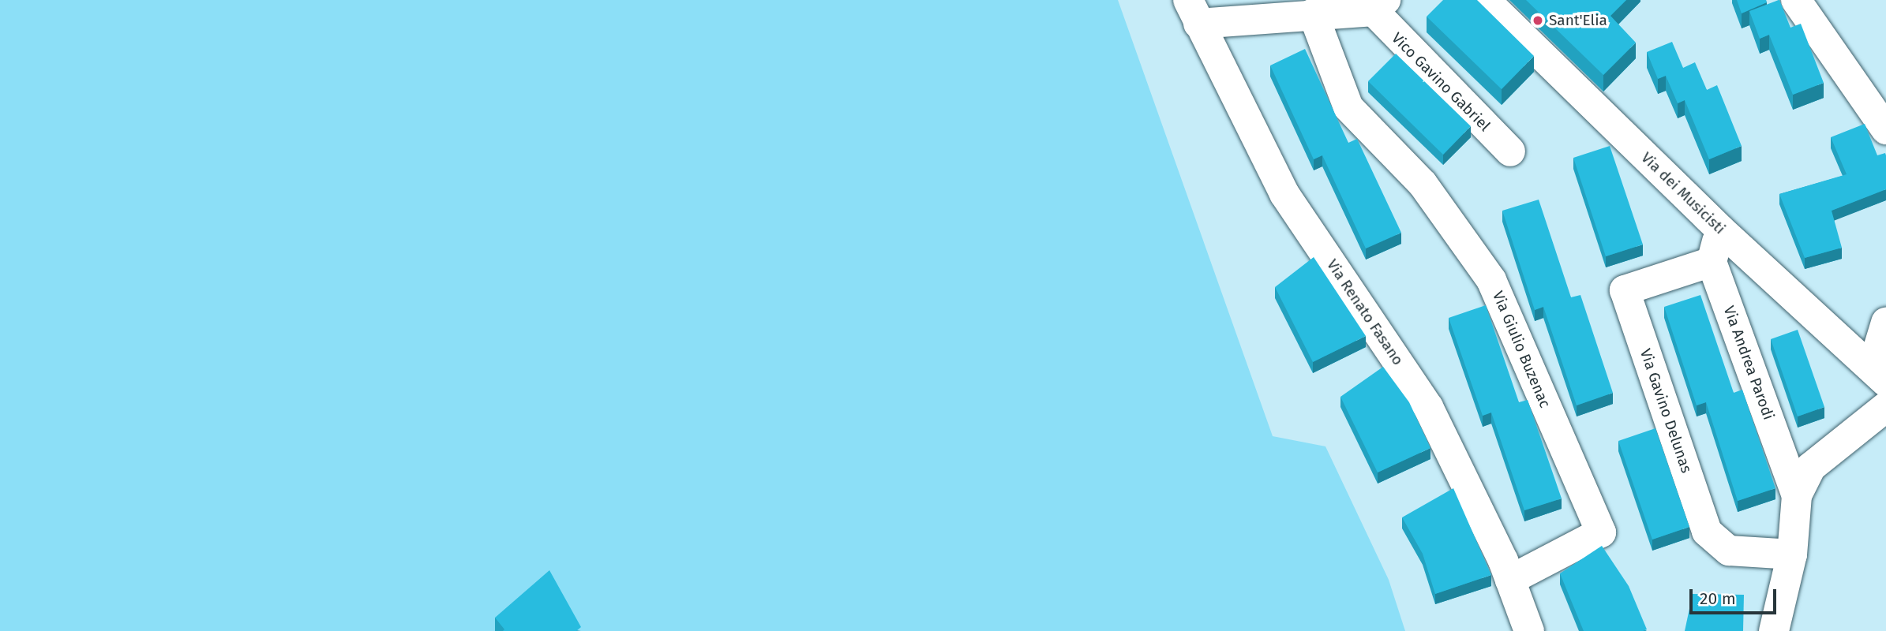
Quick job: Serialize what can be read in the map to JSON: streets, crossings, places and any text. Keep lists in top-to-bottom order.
{
  "streets": {
    "street": [
      "Vico Gavino Gabriel",
      "Via dei Musicisti",
      "Via Renato Fasano",
      "Via Giulio Buzenac",
      "Via Andrea Parodi",
      "Via Gavino Delunas"
    ]
  },
  "crossings": [
    ["Via Renato Fasano", "Via Giulio Buzenac"],
    ["Via Andrea Parodi", "Via Gavino Delunas"]
  ],
  "places": ["Sant'Elia"],
  "scale_bar": "20 m"
}
